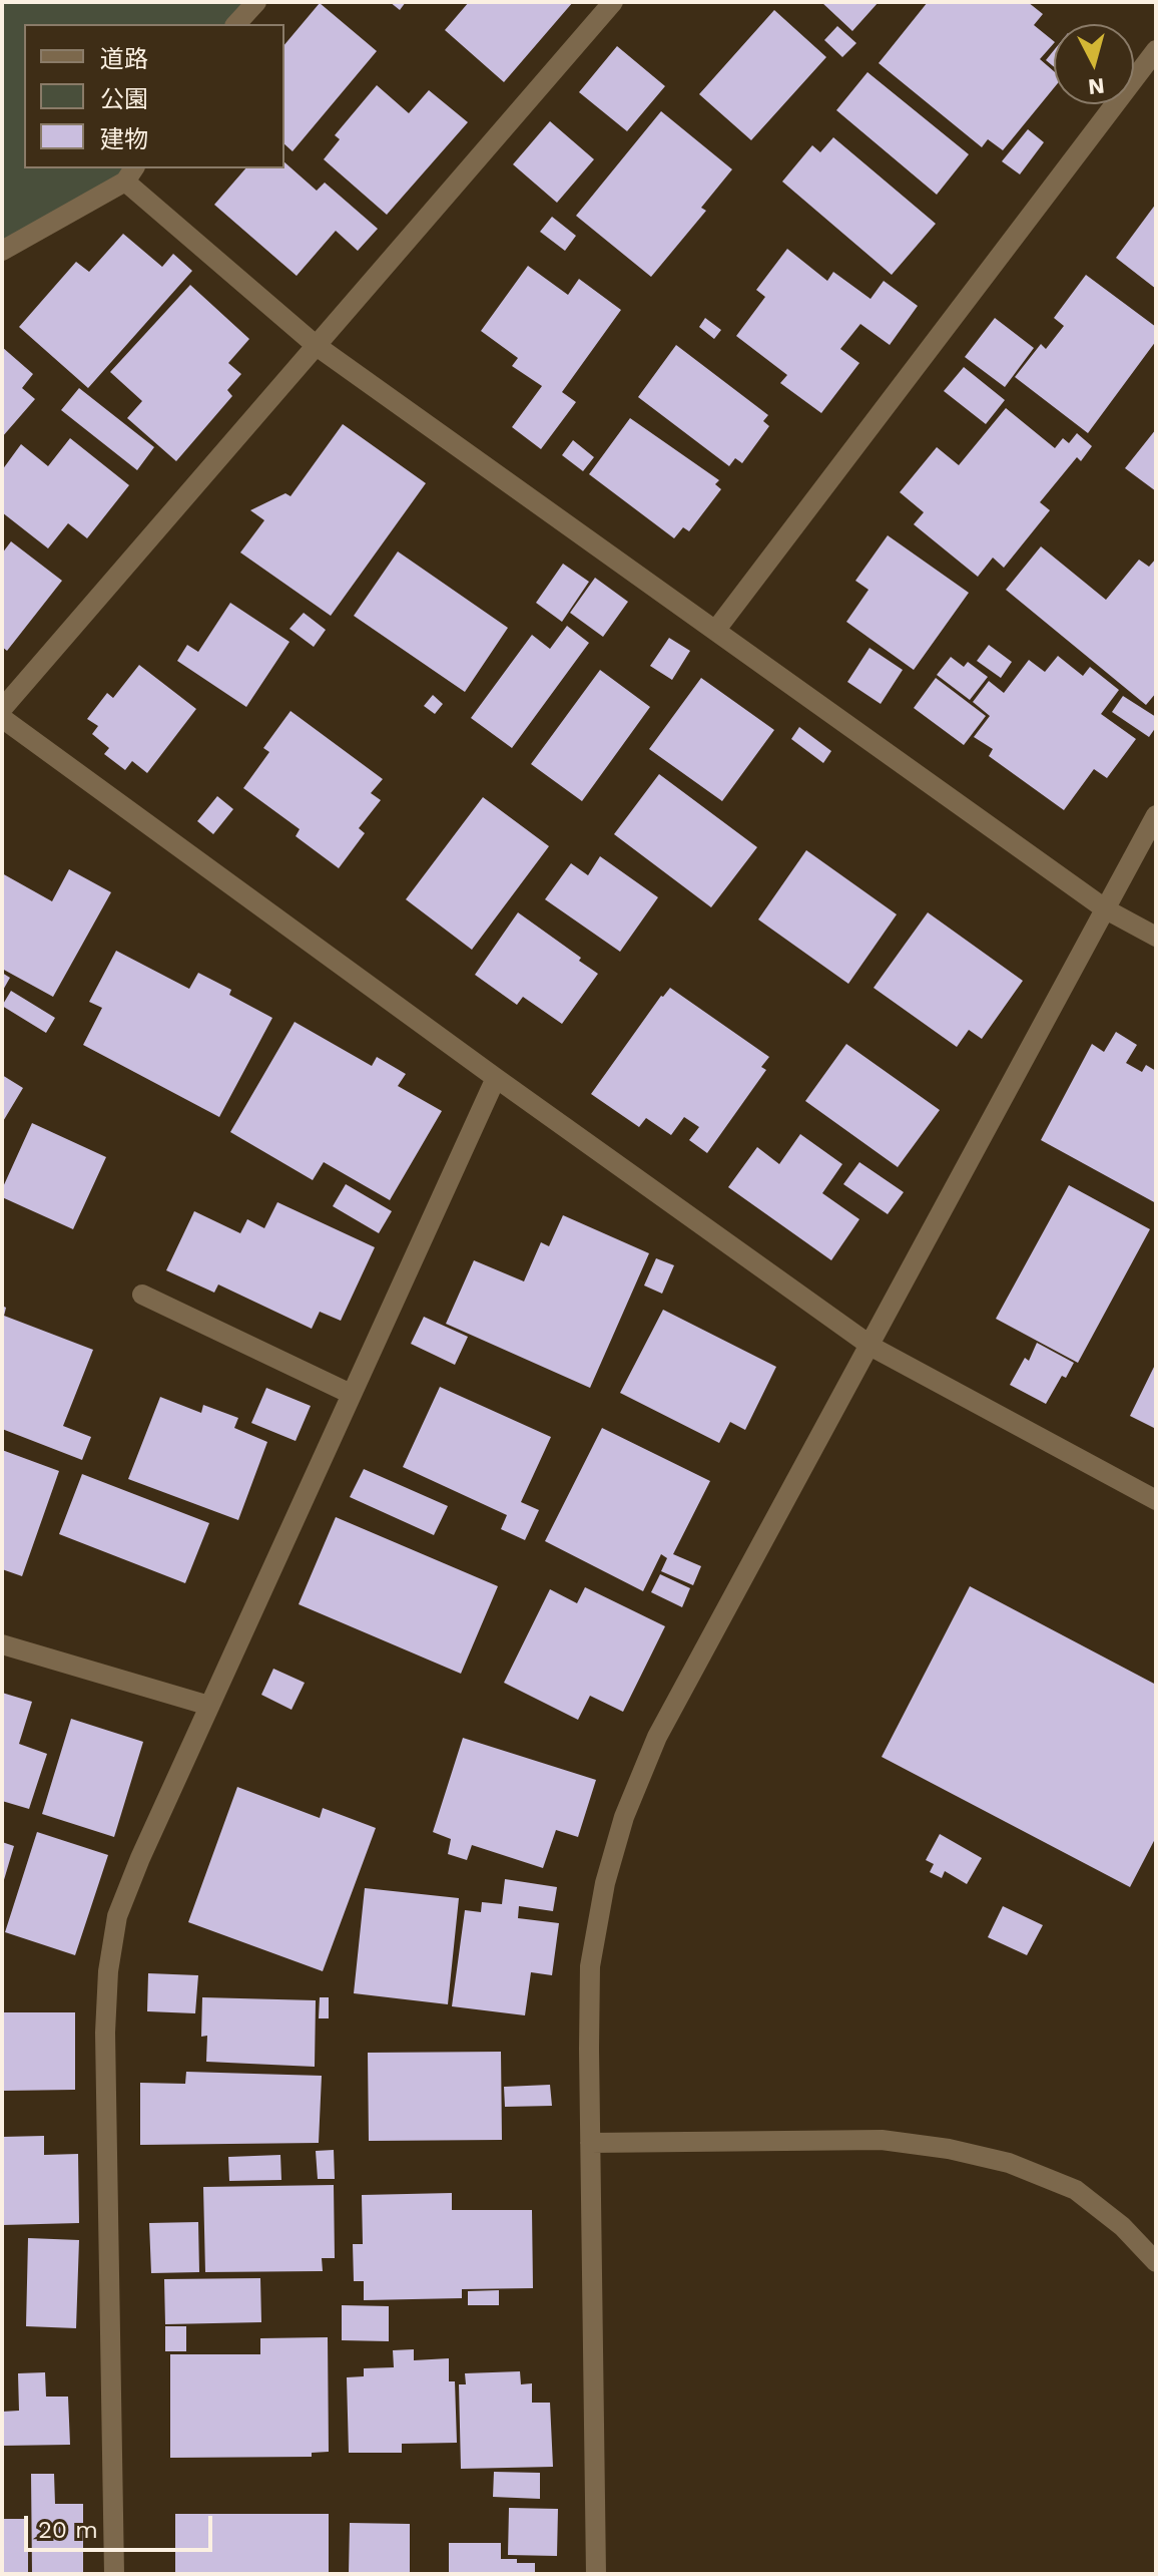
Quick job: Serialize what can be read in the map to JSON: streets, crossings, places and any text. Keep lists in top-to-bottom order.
{
  "legend": ["道路", "公園", "建物"],
  "scale_bar": "20 m",
  "north": "bottom"
}
